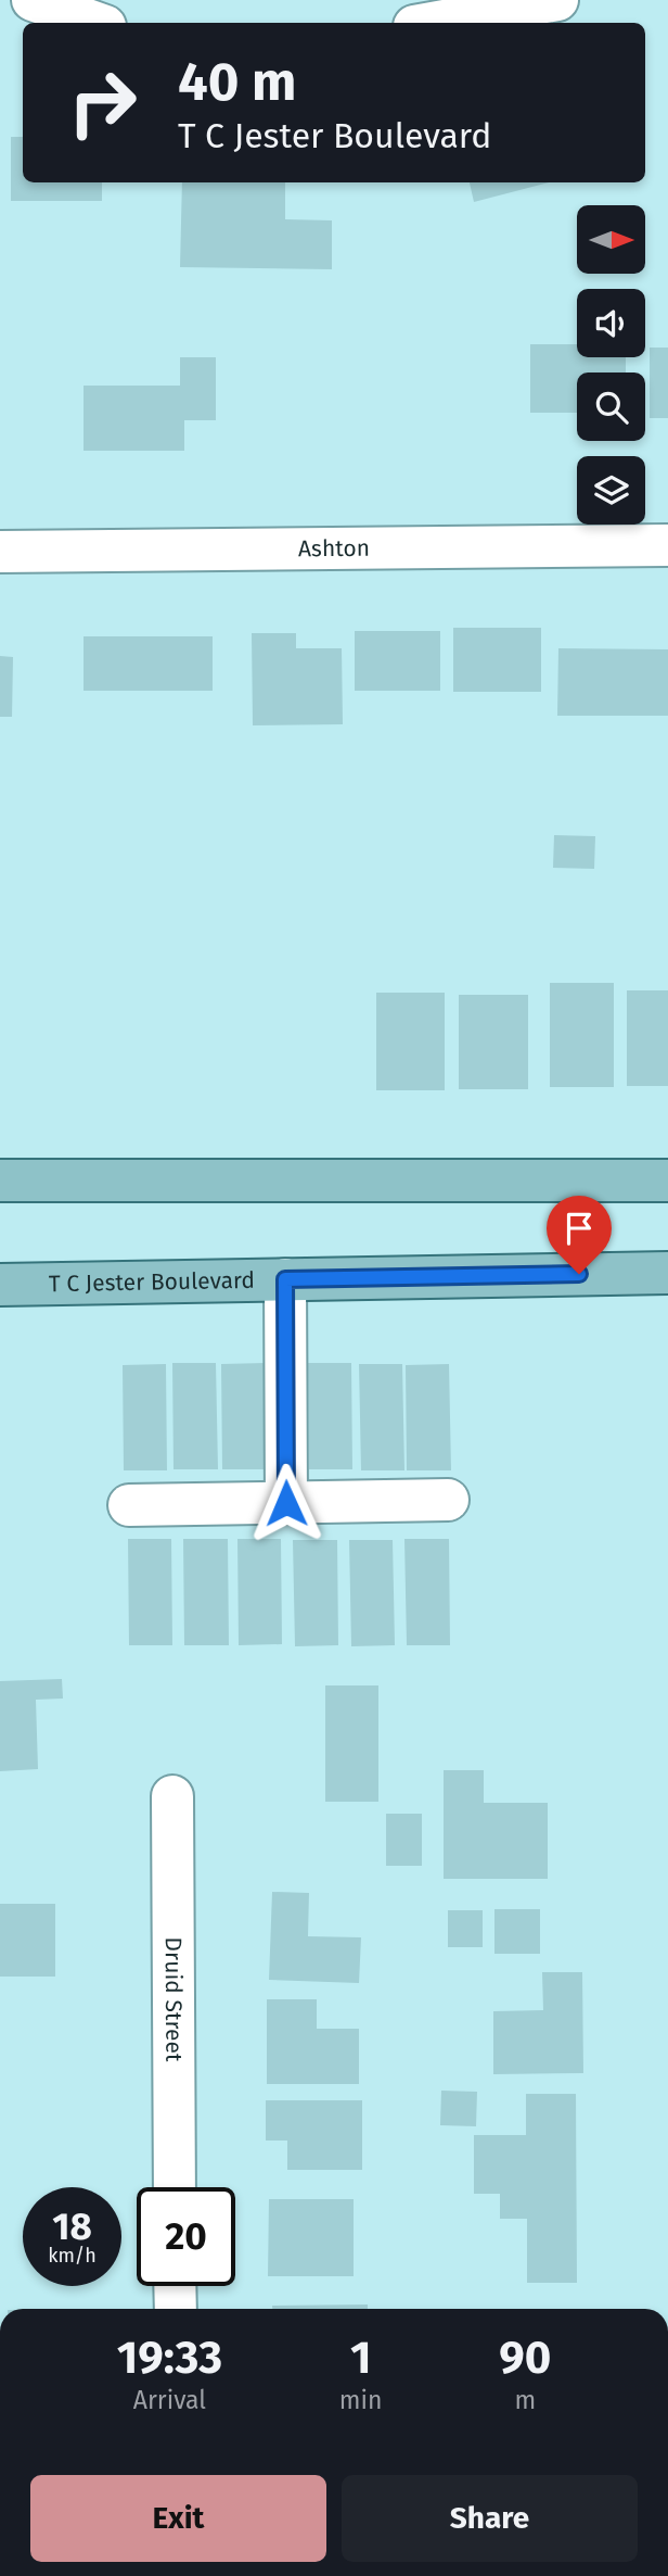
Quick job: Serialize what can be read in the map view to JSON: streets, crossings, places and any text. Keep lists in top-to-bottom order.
{
  "streets": {
    "main road": ["T C Jester Boulevard"],
    "street": ["Ashton", "Druid Street"]
  },
  "north": "right",
  "page": {
    "turn": ["40 m", "T C Jester Boulevard"],
    "speed": "18 km/h",
    "limit": "20",
    "eta": [
      "19:33",
      "Arrival",
      "1",
      "min",
      "90",
      "m"
    ],
    "buttons": ["Exit", "Share"]
  }
}
